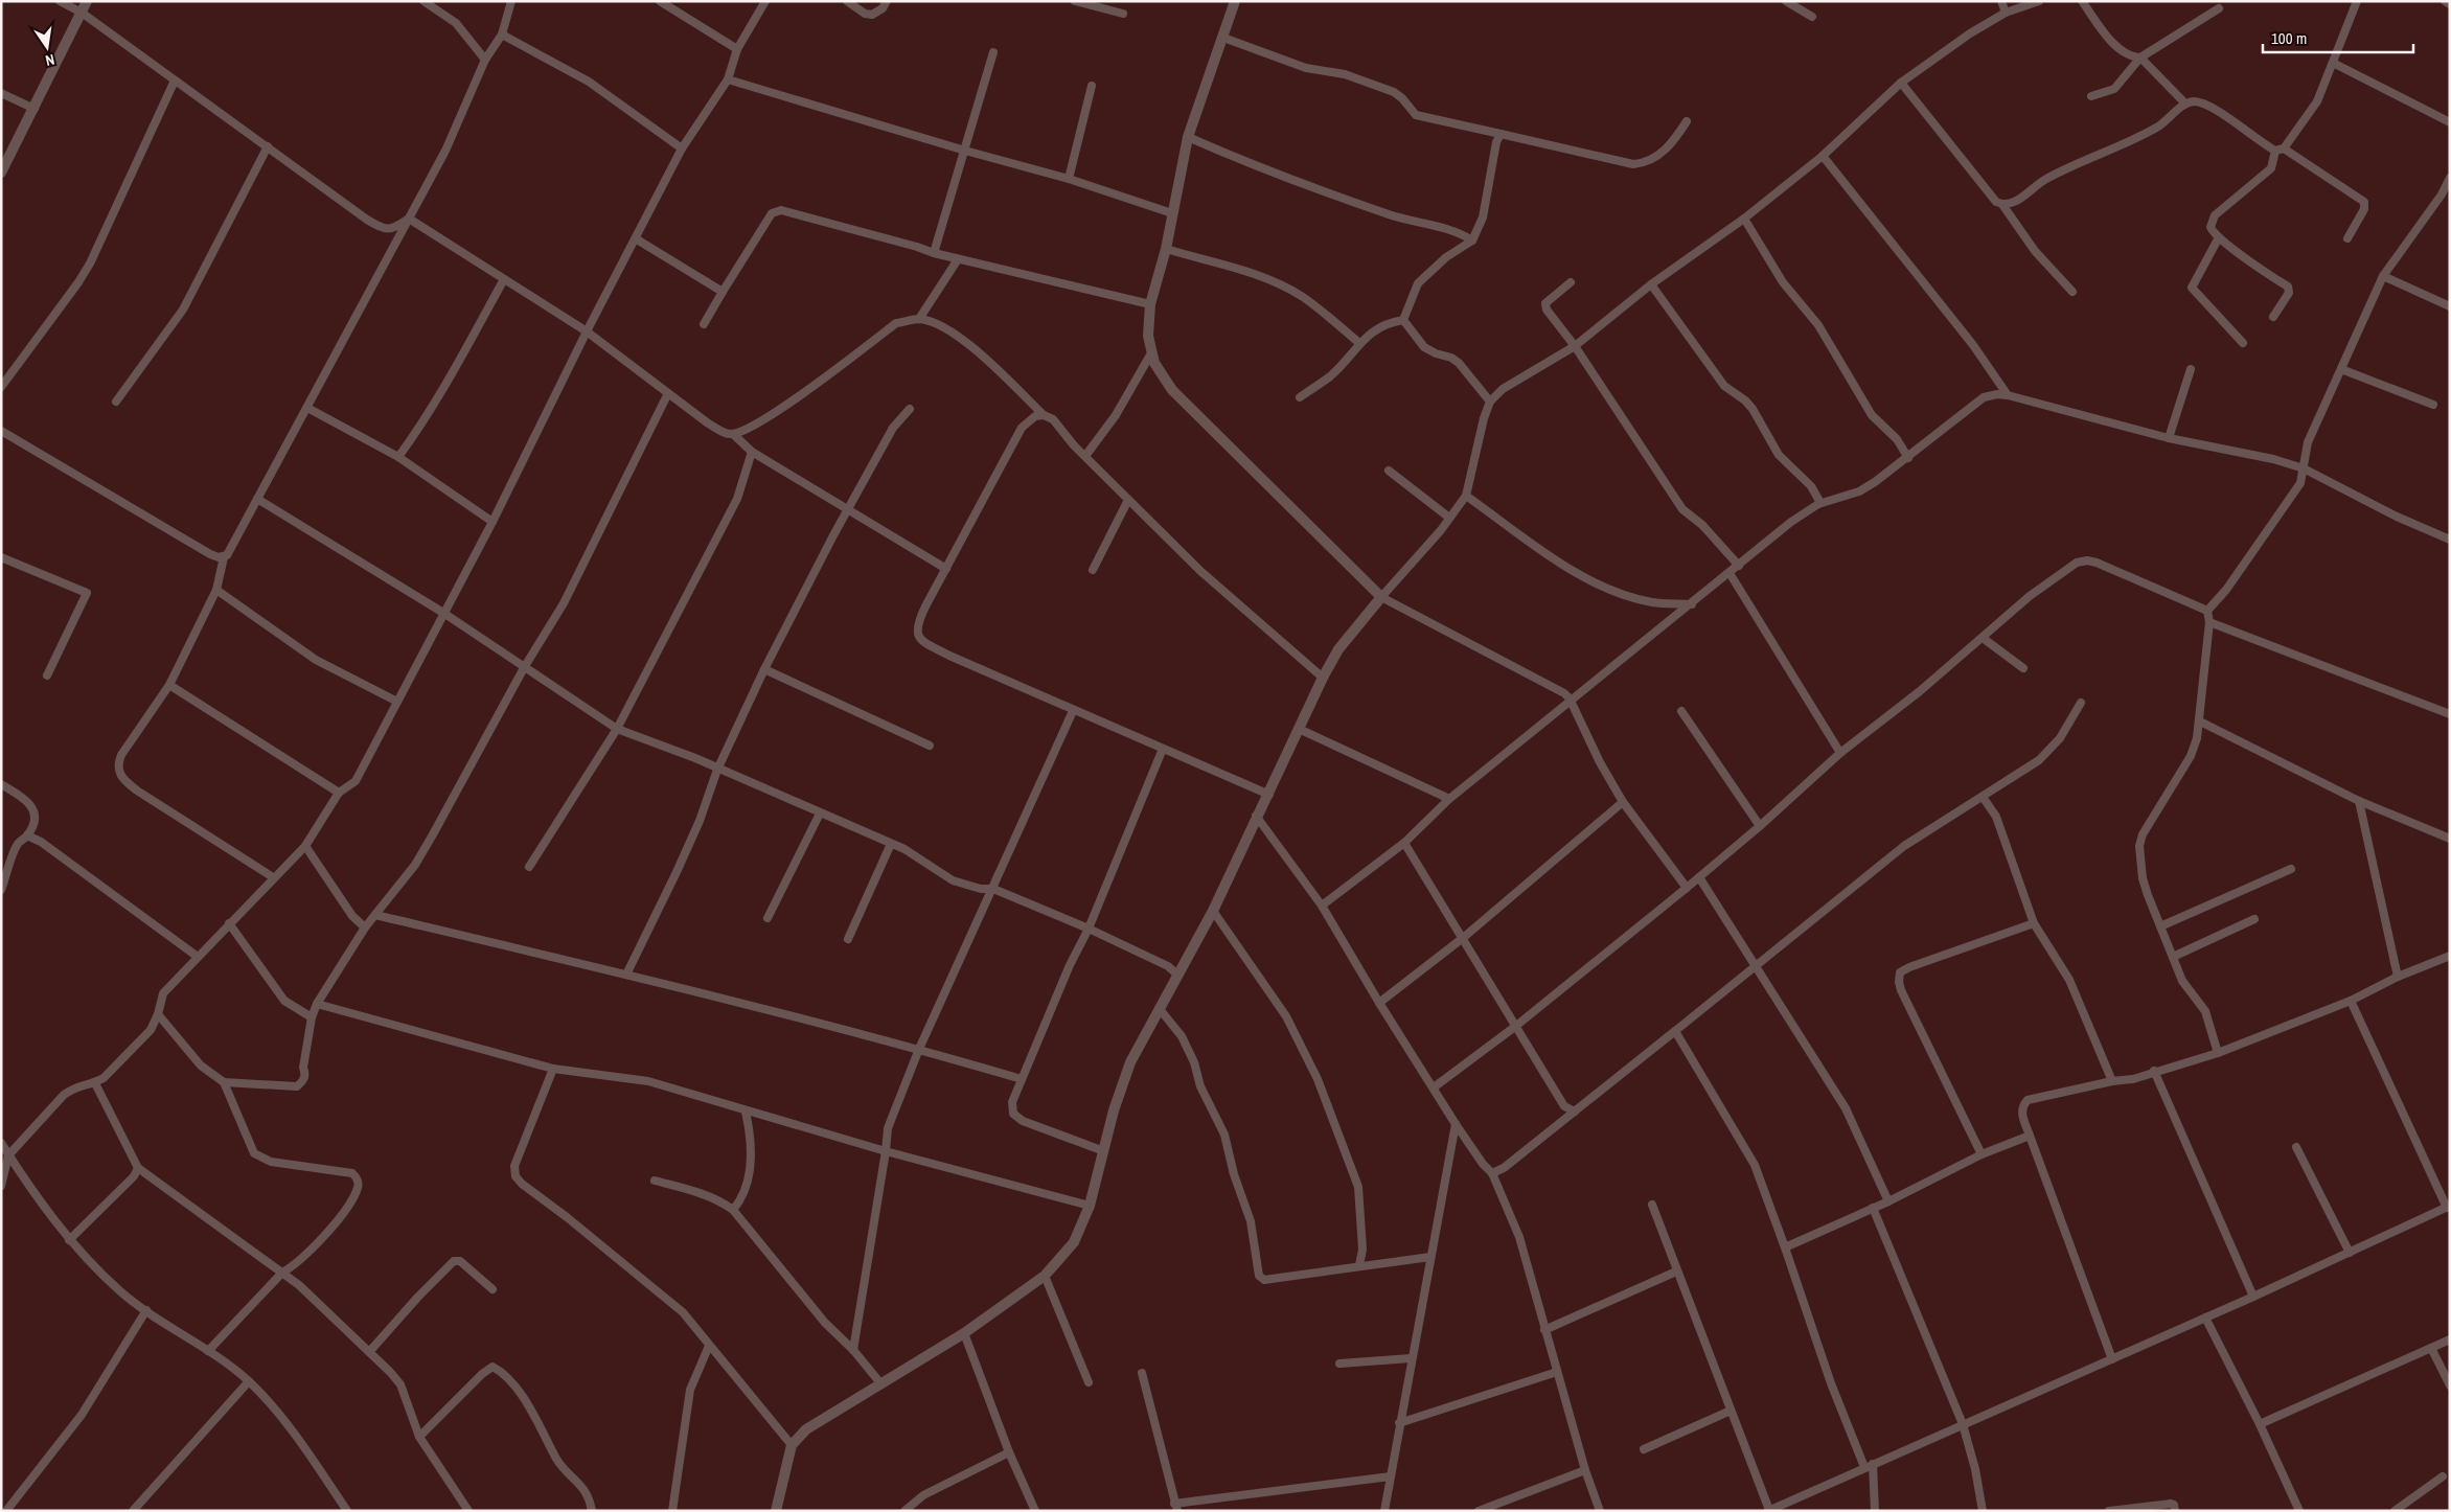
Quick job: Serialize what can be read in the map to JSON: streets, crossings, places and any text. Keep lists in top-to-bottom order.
{
  "scale_bar": "100 m",
  "north": "bottom"
}
